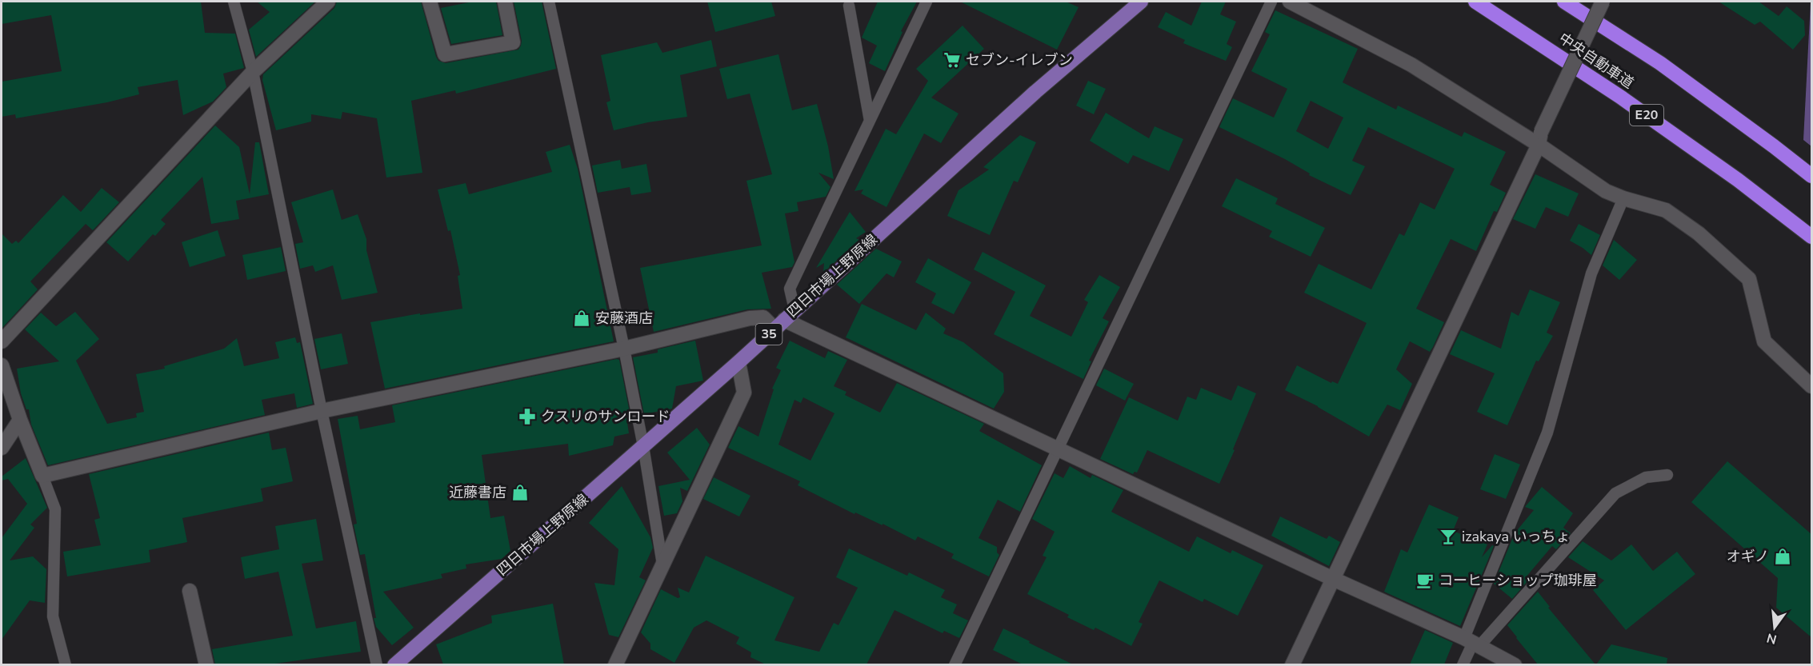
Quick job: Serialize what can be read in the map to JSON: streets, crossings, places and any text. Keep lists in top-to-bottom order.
{
  "streets": {
    "highway": ["中央自動車道", "E20"],
    "main road": ["四日市場上野原線", "35"]
  },
  "places": {
    "supermarket": ["セブン-イレブン"],
    "shop": ["安藤酒店", "近藤書店", "オギノ"],
    "pharmacy": ["クスリのサンロード"],
    "bar": ["izakaya いっちょ"],
    "cafe": ["コーヒーショップ珈琲屋"]
  },
  "north": "bottom"
}
